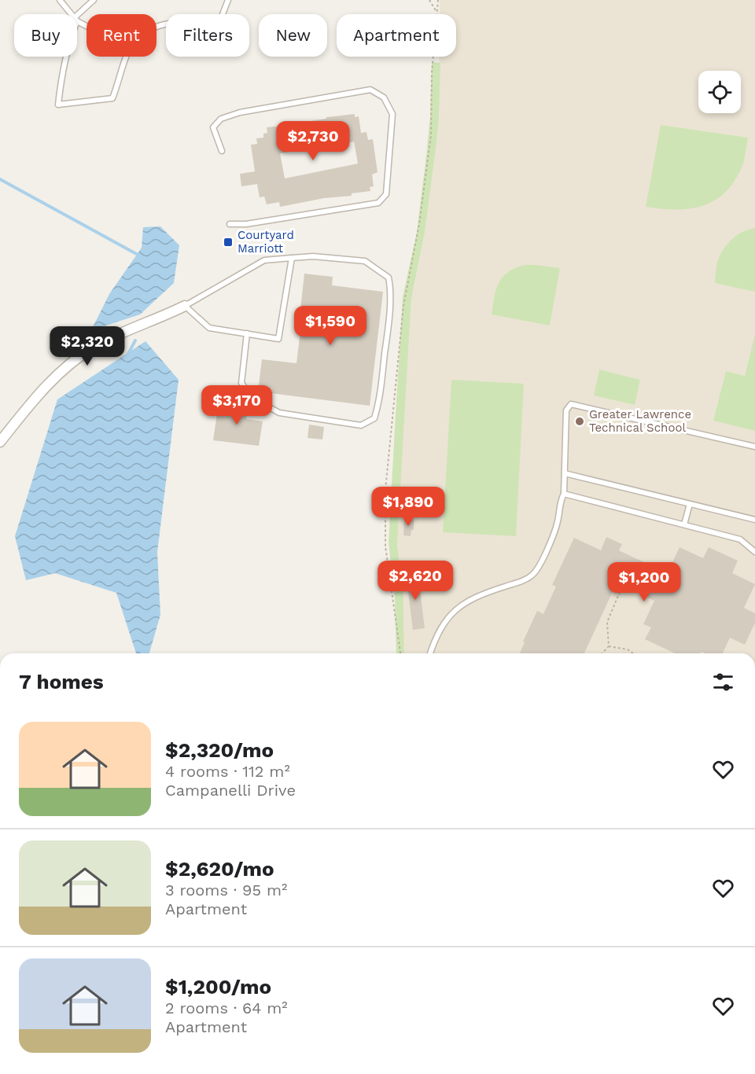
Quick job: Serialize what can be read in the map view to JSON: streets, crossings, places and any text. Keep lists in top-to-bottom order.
{
  "places": {
    "transit": ["Courtyard Marriott"],
    "other": ["Greater Lawrence Technical School"]
  },
  "page": {
    "chip": [
      "Buy",
      "Rent",
      "Filters",
      "New",
      "Apartment"
    ],
    "price": [
      "$2,730",
      "$1,590",
      "$2,320",
      "$3,170",
      "$1,890",
      "$2,620",
      "$1,200"
    ],
    "heading": "7 homes",
    "list": [
      {
        "name": "$2,320/mo",
        "note": "4 rooms · 112 m² · Campanelli Drive"
      },
      {
        "name": "$2,620/mo",
        "note": "3 rooms · 95 m² · Apartment"
      },
      {
        "name": "$1,200/mo",
        "note": "2 rooms · 64 m² · Apartment"
      }
    ]
  }
}
